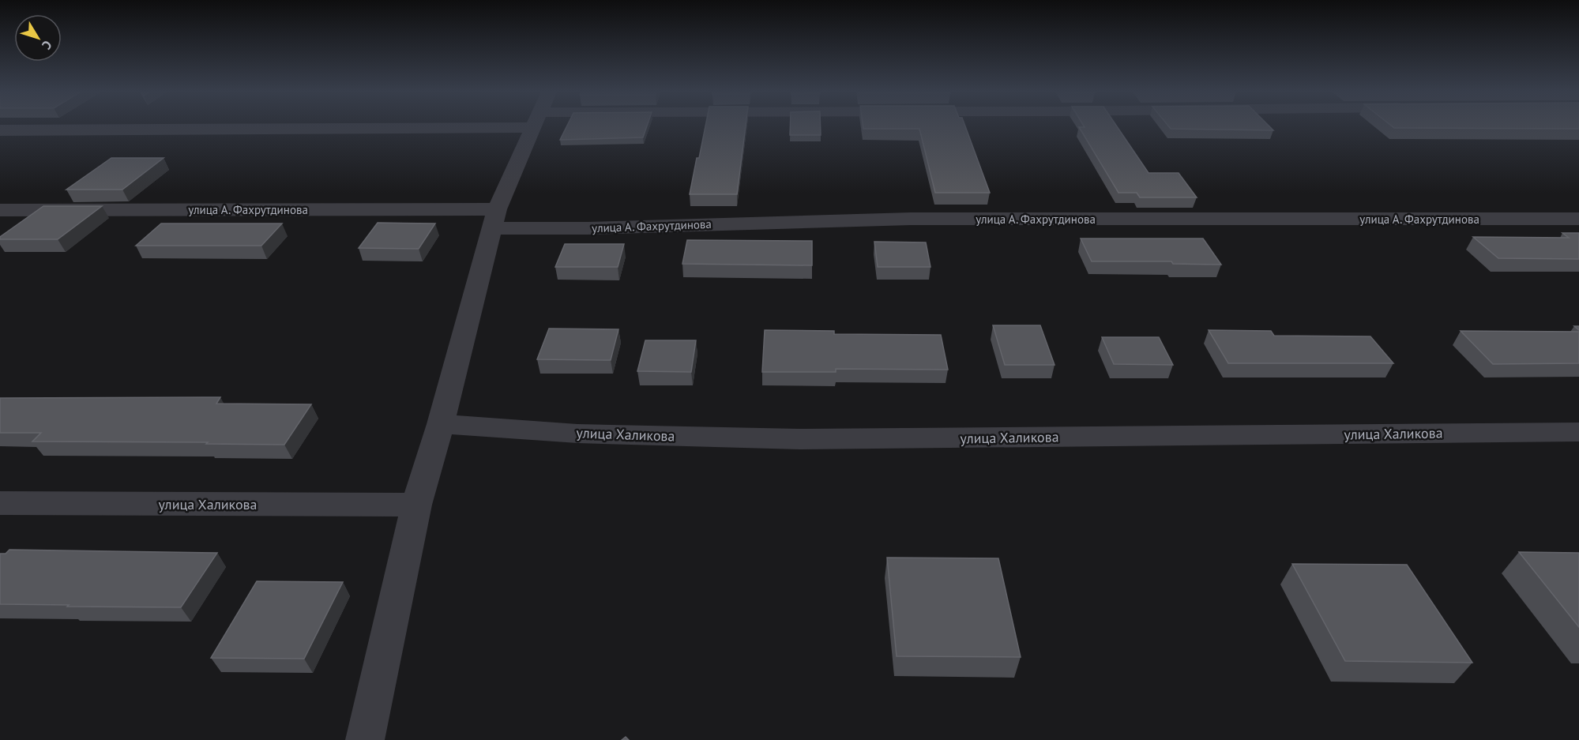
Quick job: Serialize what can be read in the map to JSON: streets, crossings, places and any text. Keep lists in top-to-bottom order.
{
  "streets": {
    "street": ["улица А. Фахрутдинова", "улица Халикова"]
  },
  "north": "bottom right"
}
